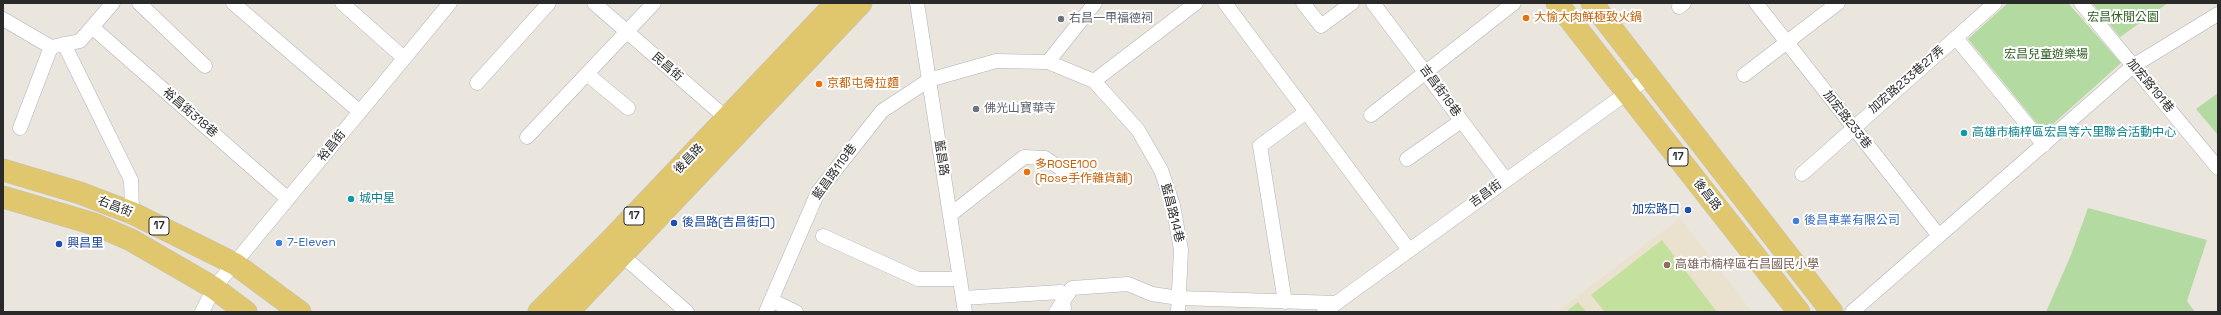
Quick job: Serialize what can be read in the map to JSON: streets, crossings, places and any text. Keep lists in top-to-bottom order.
{
  "streets": {
    "main road": ["17", "後昌路", "右昌街"],
    "street": [
      "民昌街",
      "加宏路233巷27弄",
      "加宏路191巷",
      "吉昌街18巷",
      "裕昌街318巷",
      "加宏路233巷",
      "裕昌街",
      "藍昌路",
      "藍昌路119巷",
      "吉昌街",
      "藍昌路14巷"
    ]
  },
  "crossings": [
    ["民昌街", "後昌路"],
    ["加宏路233巷27弄", "加宏路233巷"],
    ["吉昌街18巷", "吉昌街"],
    ["裕昌街318巷", "裕昌街"],
    ["裕昌街", "右昌街"],
    ["17", "吉昌街"],
    ["藍昌路", "藍昌路119巷"],
    ["後昌路", "吉昌街"],
    ["藍昌路119巷", "藍昌路14巷"]
  ],
  "parks": ["宏昌休閒公園", "宏昌兒童遊樂場"],
  "places": [
    "大愉大肉鮮極致火鍋",
    "右昌一甲福德祠",
    "京都屯骨拉麵",
    "佛光山寶華寺",
    "高雄市楠梓區宏昌等六里聯合活動中心",
    "多ROSE100 (Rose手作雜貨舖)",
    "城中星",
    "加宏路口",
    "後昌車業有限公司",
    "後昌路(吉昌街口)",
    "7-Eleven",
    "興昌里",
    "高雄市楠梓區右昌國民小學"
  ]
}
